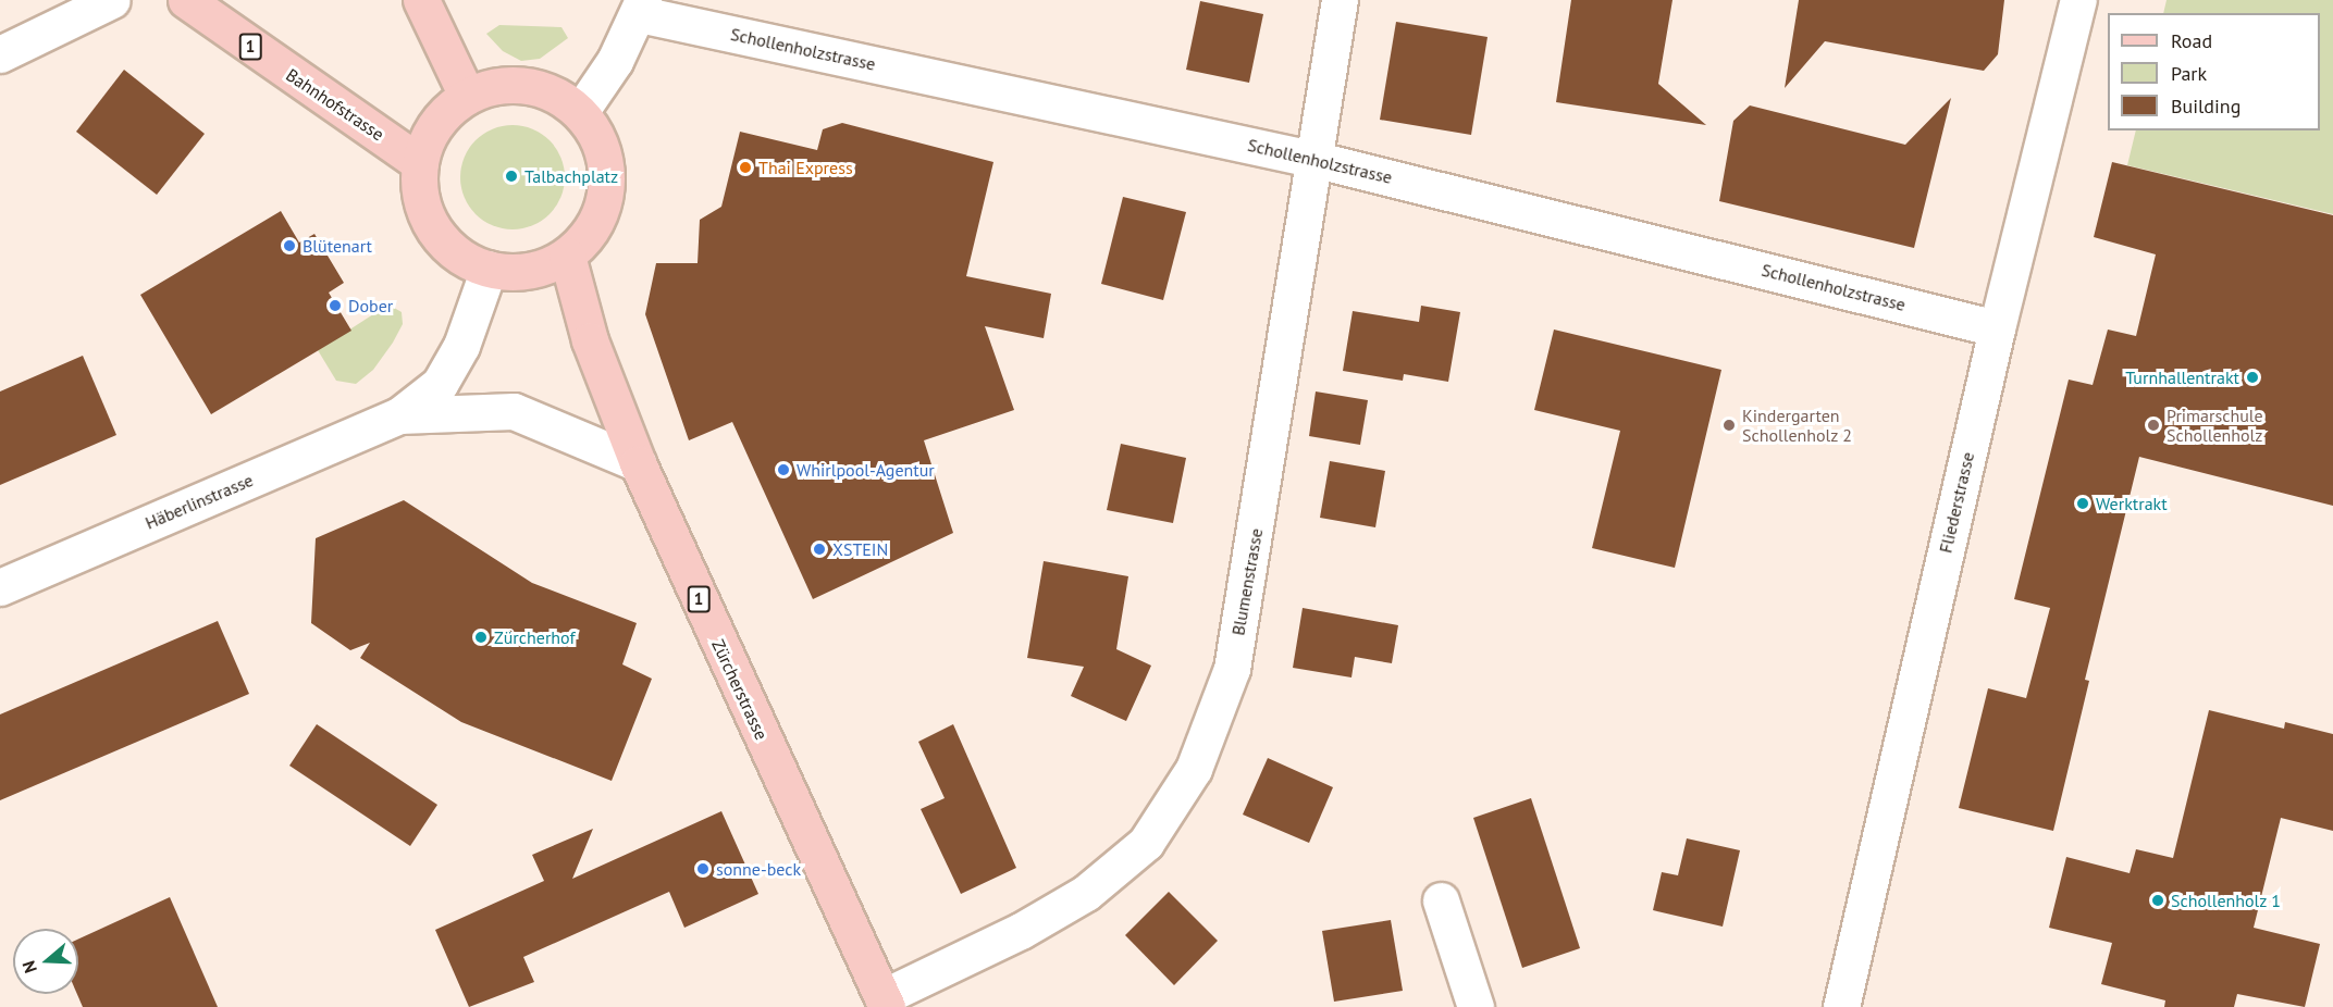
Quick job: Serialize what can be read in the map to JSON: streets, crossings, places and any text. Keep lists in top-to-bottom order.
{
  "streets": {
    "main road": ["1", "Bahnhofstrasse", "Zürcherstrasse"],
    "street": [
      "Schollenholzstrasse",
      "Häberlinstrasse",
      "Fliederstrasse",
      "Blumenstrasse"
    ]
  },
  "crossings": [
    ["Schollenholzstrasse", "Fliederstrasse"],
    ["Schollenholzstrasse", "Blumenstrasse"],
    ["Bahnhofstrasse", "Häberlinstrasse"],
    ["Bahnhofstrasse", "Zürcherstrasse"],
    ["Häberlinstrasse", "Zürcherstrasse"],
    ["Blumenstrasse", "Zürcherstrasse"]
  ],
  "places": [
    "Thai Express",
    "Talbachplatz",
    "Blütenart",
    "Dober",
    "Turnhallentrakt",
    "Kindergarten Schollenholz 2",
    "Primarschule Schollenholz",
    "Whirlpool-Agentur",
    "Werktrakt",
    "XSTEIN",
    "Zürcherhof",
    "sonne-beck",
    "Schollenholz 1"
  ],
  "legend": ["Road", "Park", "Building"],
  "north": "left"
}
